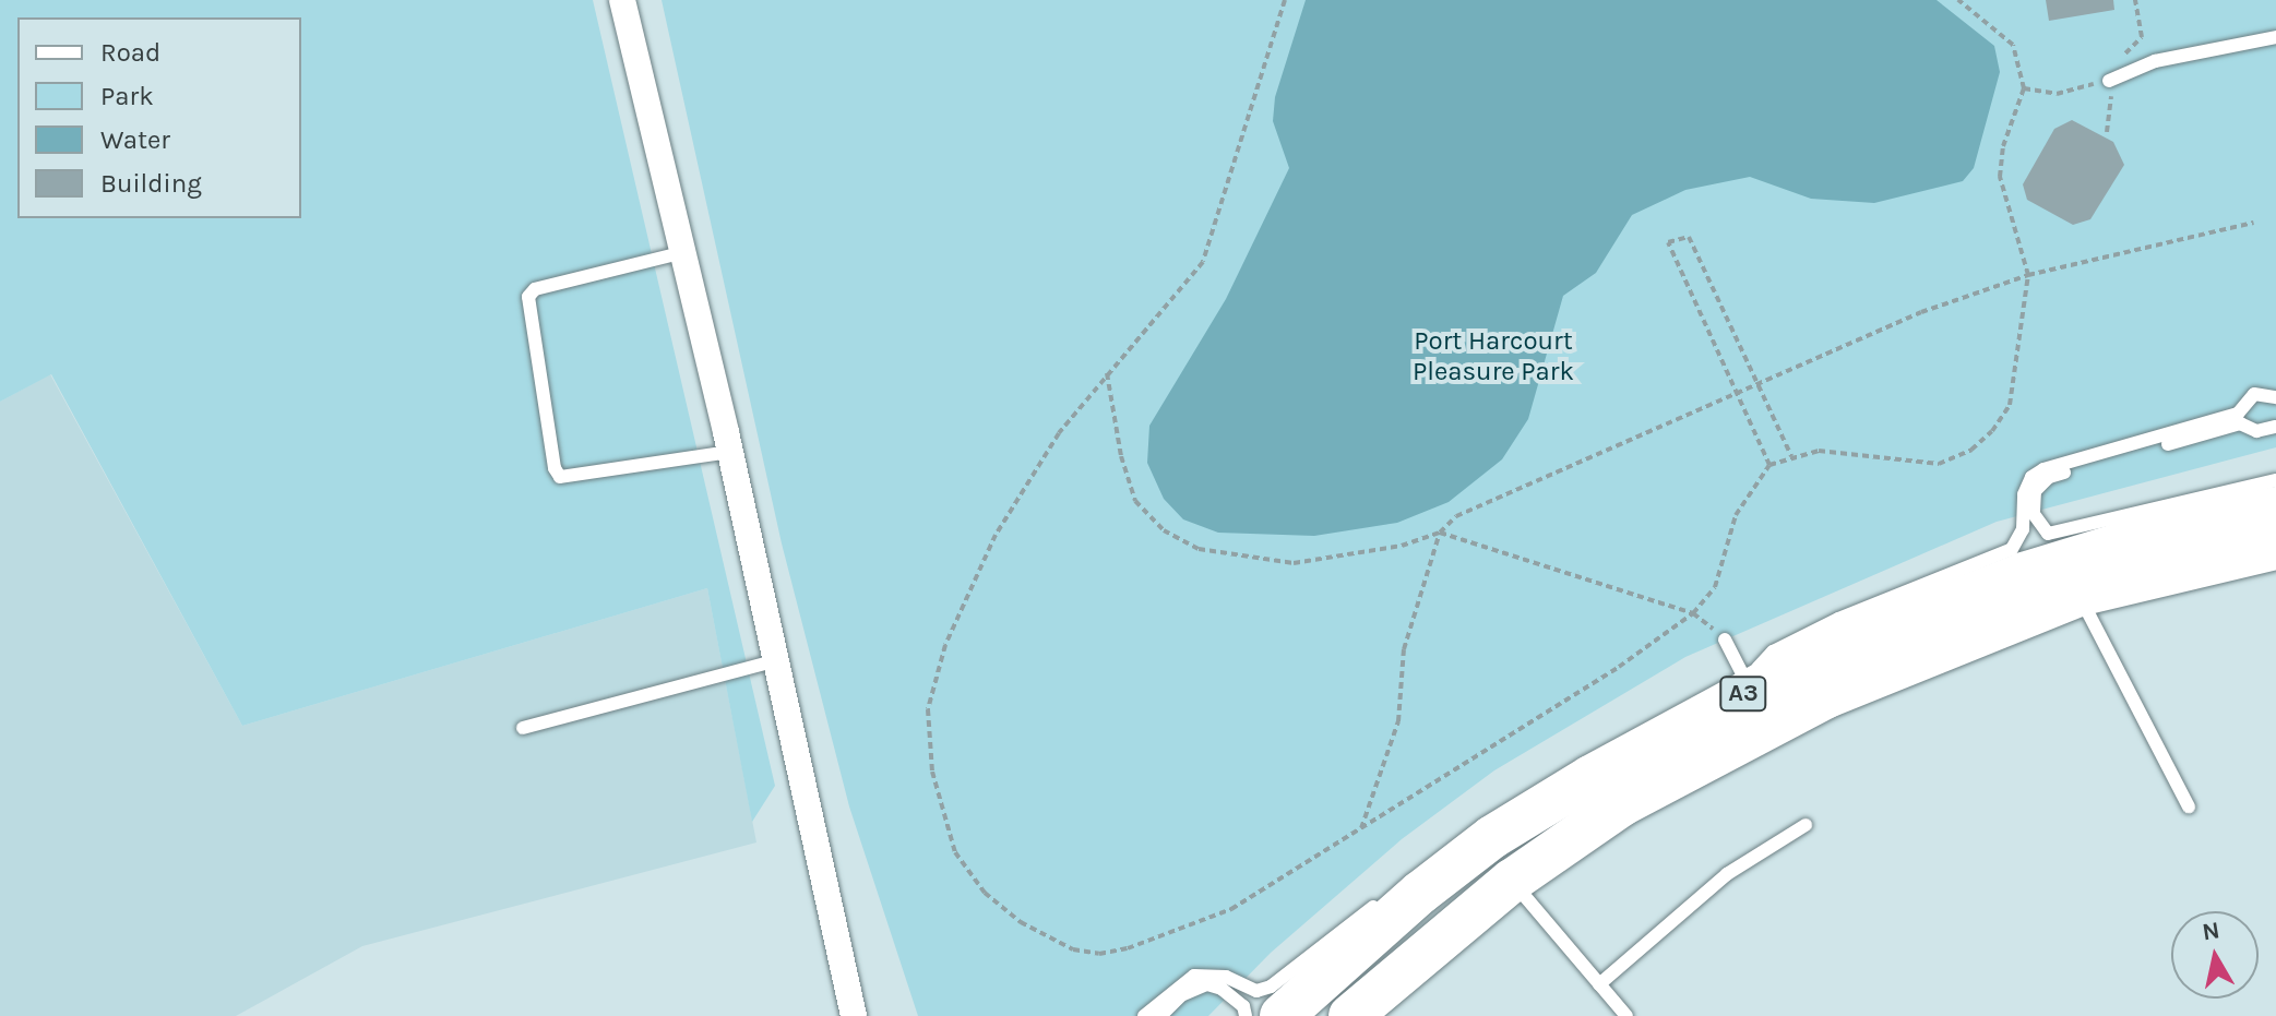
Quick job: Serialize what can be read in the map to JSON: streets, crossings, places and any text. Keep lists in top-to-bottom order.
{
  "streets": {
    "highway": ["A3"]
  },
  "parks": ["Port Harcourt Pleasure Park"],
  "legend": [
    "Road",
    "Park",
    "Water",
    "Building"
  ],
  "north": "top"
}
